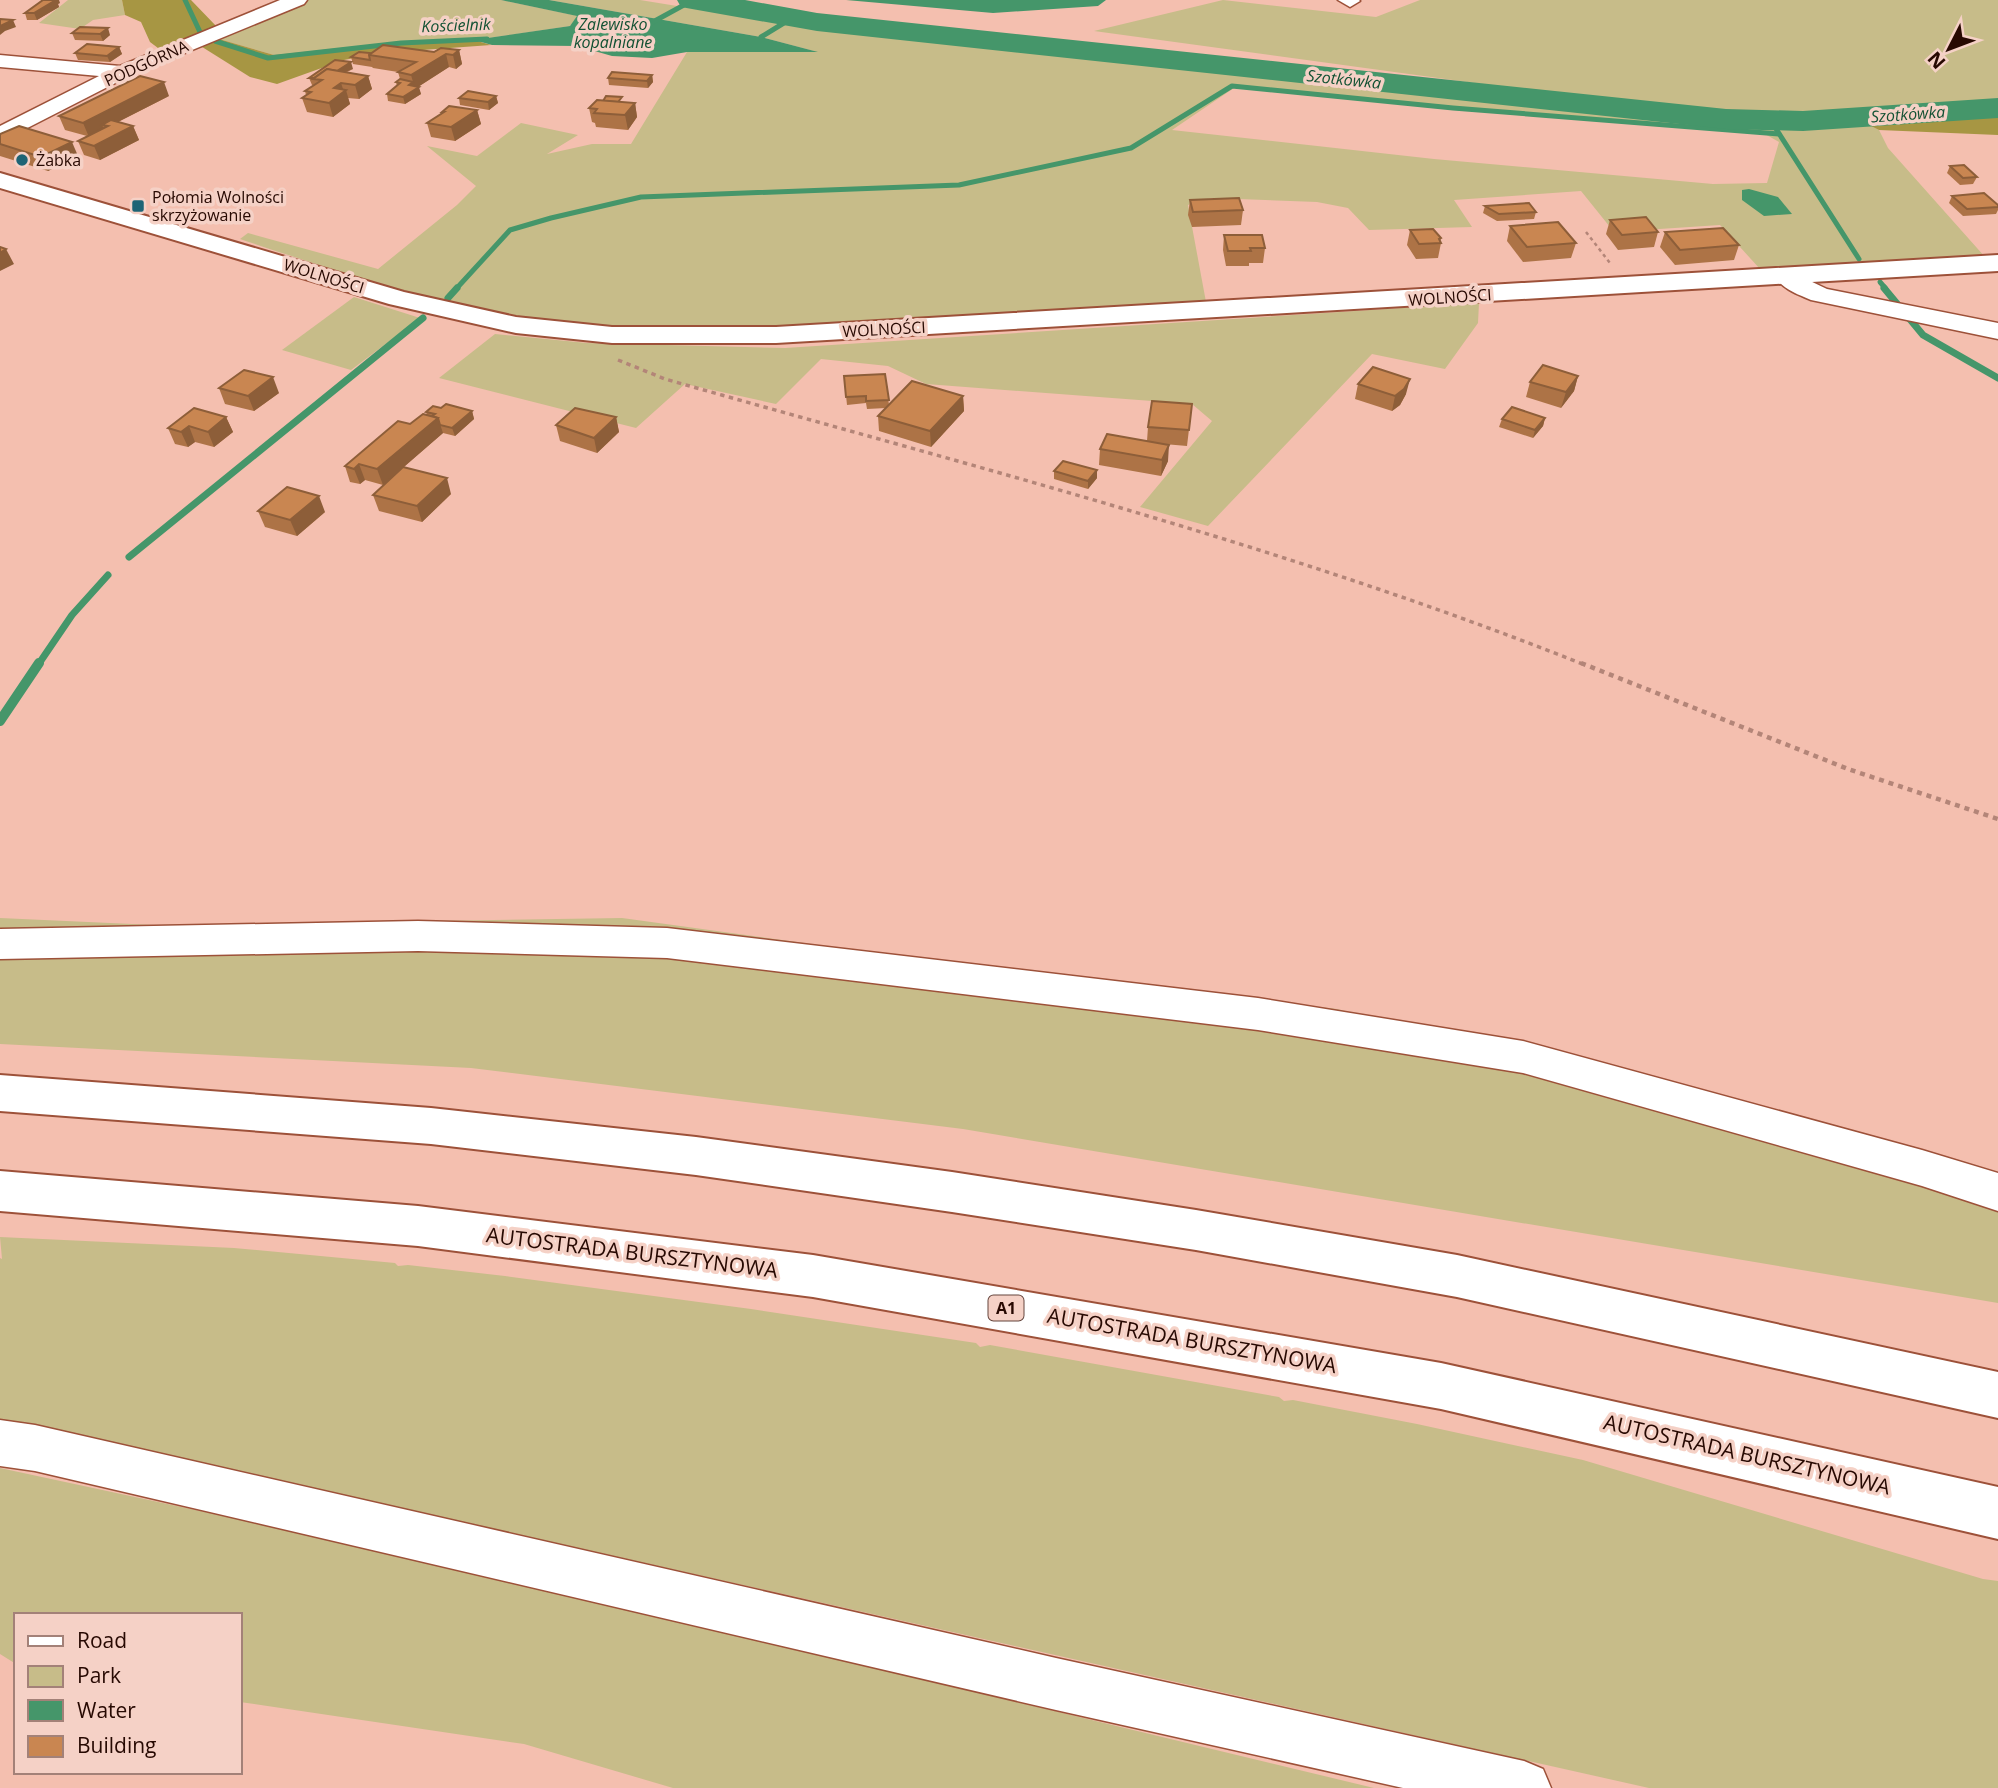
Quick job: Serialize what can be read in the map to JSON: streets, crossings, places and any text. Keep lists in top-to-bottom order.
{
  "streets": {
    "main road": ["WOLNOŚCI", "AUTOSTRADA BURSZTYNOWA", "A1"],
    "street": ["PODGÓRNA"]
  },
  "water": ["Zalewisko kopalniane", "Kościelnik", "Szotkówka"],
  "places": {
    "other": ["Żabka"],
    "transit": ["Połomia Wolności skrzyżowanie"]
  },
  "legend": [
    "Road",
    "Park",
    "Water",
    "Building"
  ],
  "north": "bottom left"
}
